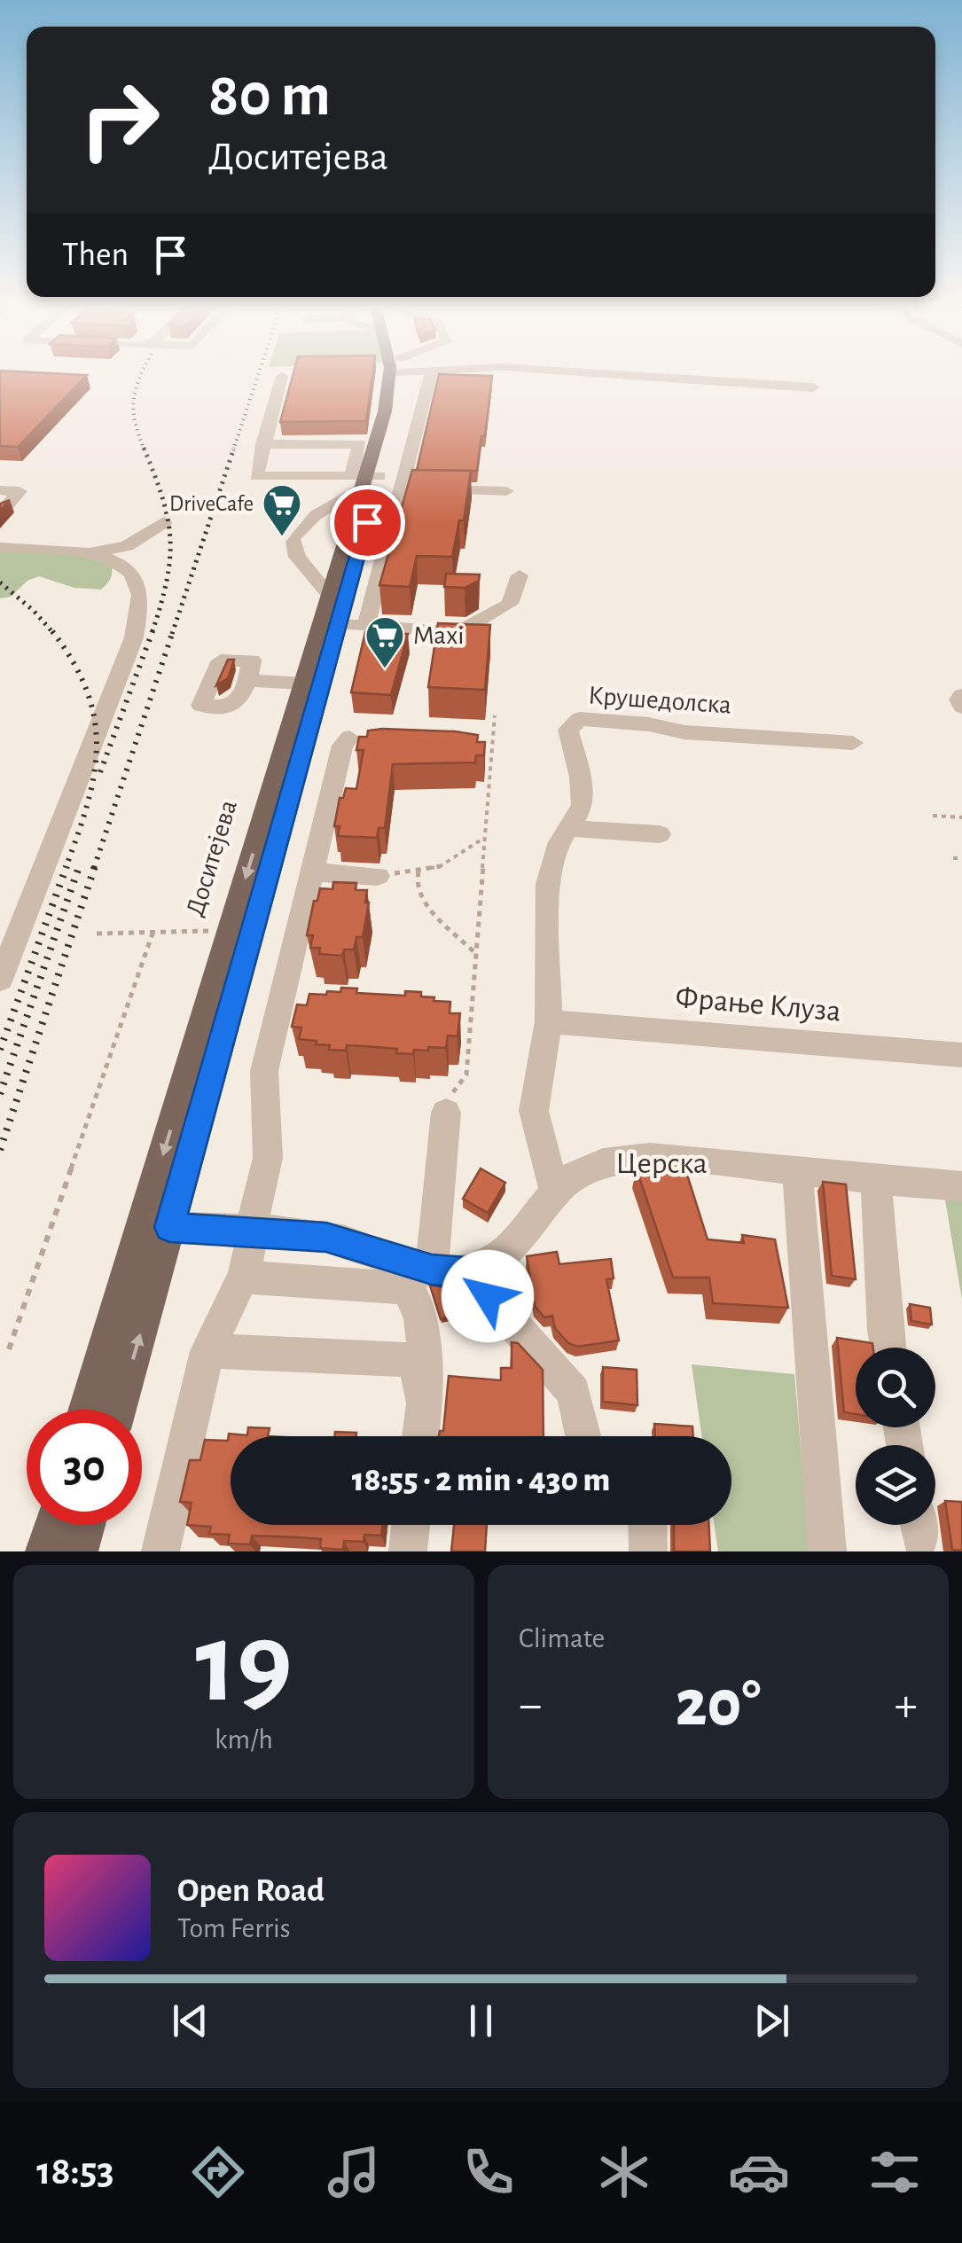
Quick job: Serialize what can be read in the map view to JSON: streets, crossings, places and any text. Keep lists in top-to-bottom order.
{
  "streets": {
    "main road": ["Доситејева"],
    "street": ["Крушедолска", "Фрање Клуза", "Церска"]
  },
  "crossings": [
    ["Крушедолска", "Фрање Клуза"],
    ["Крушедолска", "Церска"]
  ],
  "places": {
    "supermarket": ["DriveCafe", "Maxi"]
  },
  "page": {
    "turn": ["80 m", "Доситејева"],
    "then": "Then",
    "limit": "30",
    "trip": "18:55 · 2 min · 430 m",
    "tile": [
      ["19", "km/h"],
      "Climate"
    ],
    "heat": ["−", "20°", "+"],
    "song": ["Open Road", "Tom Ferris"],
    "tabs": "18:53"
  }
}
